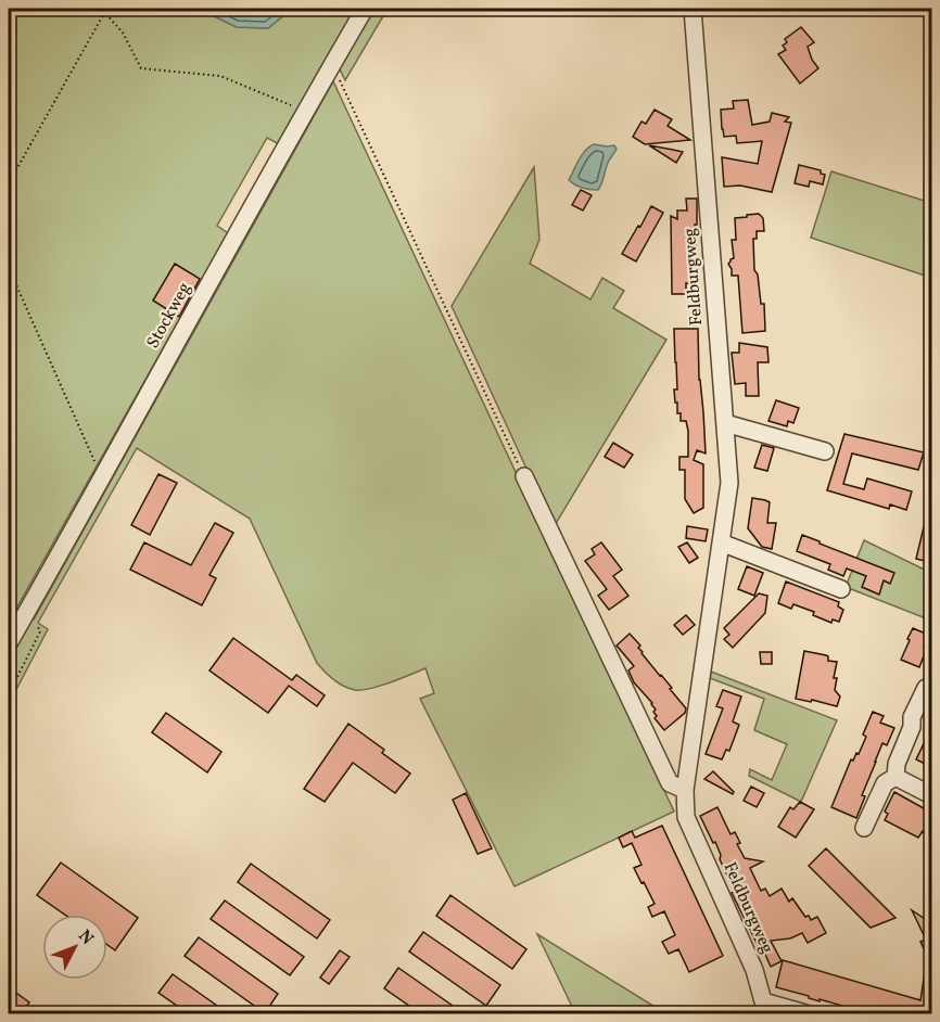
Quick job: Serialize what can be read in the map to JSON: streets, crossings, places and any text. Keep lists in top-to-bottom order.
{
  "streets": {
    "street": ["Feldburgweg", "Stockweg"]
  },
  "north": "top right"
}
